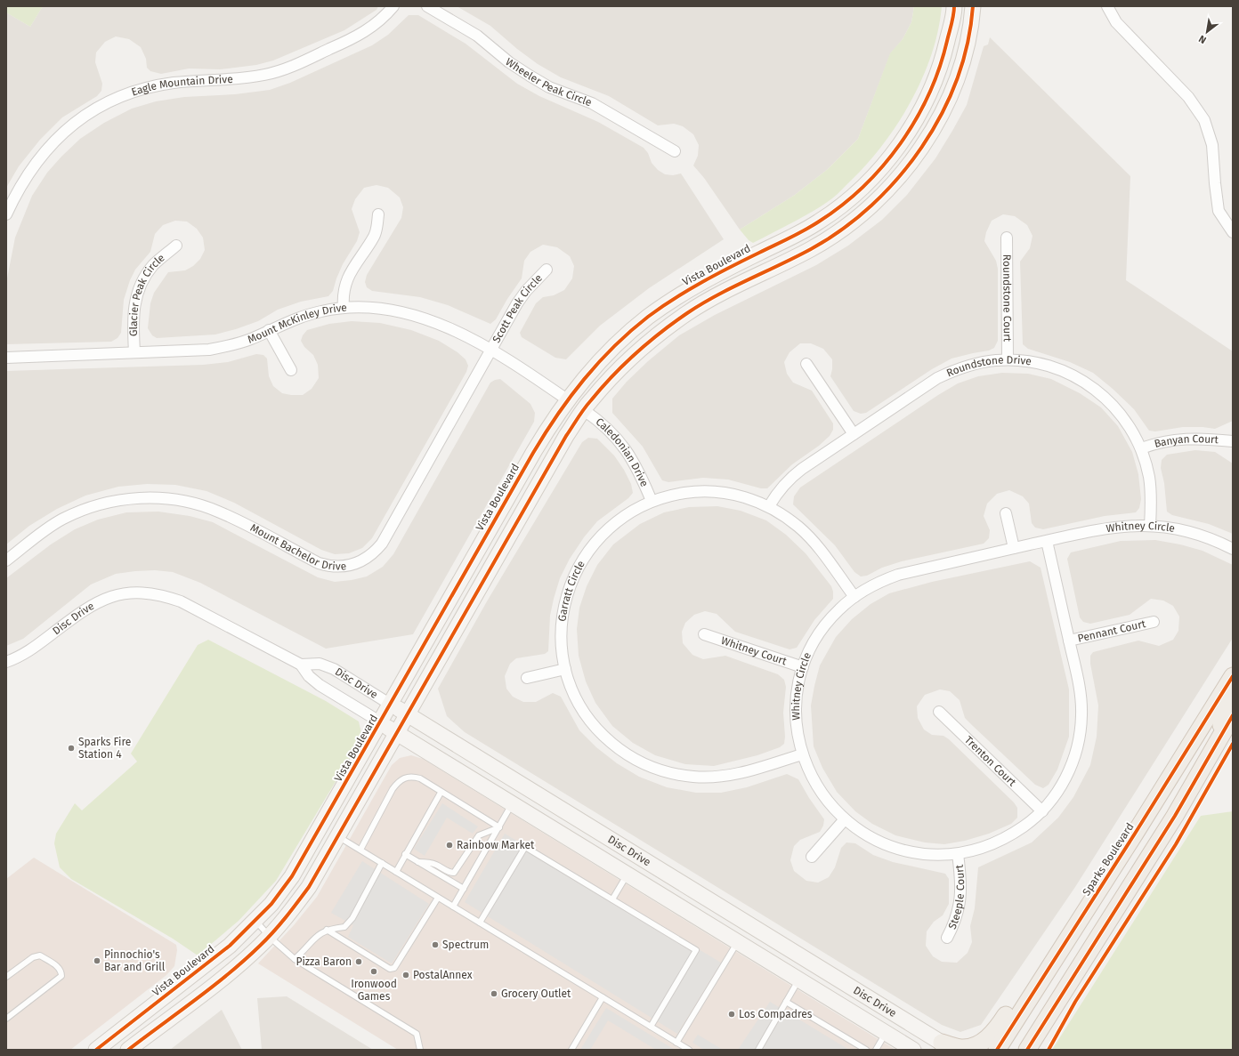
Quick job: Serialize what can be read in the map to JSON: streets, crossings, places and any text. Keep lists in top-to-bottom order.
{
  "streets": {
    "main road": ["Vista Boulevard", "Disc Drive", "Sparks Boulevard"],
    "street": [
      "Wheeler Peak Circle",
      "Eagle Mountain Drive",
      "Glacier Peak Circle",
      "Roundstone Court",
      "Scott Peak Circle",
      "Mount McKinley Drive",
      "Roundstone Drive",
      "Banyan Court",
      "Caledonian Drive",
      "Whitney Circle",
      "Mount Bachelor Drive",
      "Garratt Circle",
      "Pennant Court",
      "Whitney Court",
      "Trenton Court",
      "Steeple Court"
    ]
  },
  "crossings": [
    ["Vista Boulevard", "Mount McKinley Drive"],
    ["Vista Boulevard", "Disc Drive"],
    ["Glacier Peak Circle", "Mount McKinley Drive"],
    ["Roundstone Court", "Roundstone Drive"],
    ["Scott Peak Circle", "Mount McKinley Drive"],
    ["Scott Peak Circle", "Mount Bachelor Drive"],
    ["Mount McKinley Drive", "Mount Bachelor Drive"],
    ["Roundstone Drive", "Banyan Court"],
    ["Roundstone Drive", "Whitney Circle"],
    ["Roundstone Drive", "Garratt Circle"],
    ["Caledonian Drive", "Garratt Circle"],
    ["Whitney Circle", "Garratt Circle"],
    ["Whitney Circle", "Pennant Court"],
    ["Whitney Circle", "Whitney Court"],
    ["Whitney Circle", "Trenton Court"],
    ["Whitney Circle", "Steeple Court"]
  ],
  "places": [
    "Sparks Fire Station 4",
    "Rainbow Market",
    "Spectrum",
    "Pinnochio's Bar and Grill",
    "Pizza Baron",
    "Ironwood Games",
    "PostalAnnex",
    "Grocery Outlet",
    "Los Compadres"
  ],
  "north": "bottom left"
}
